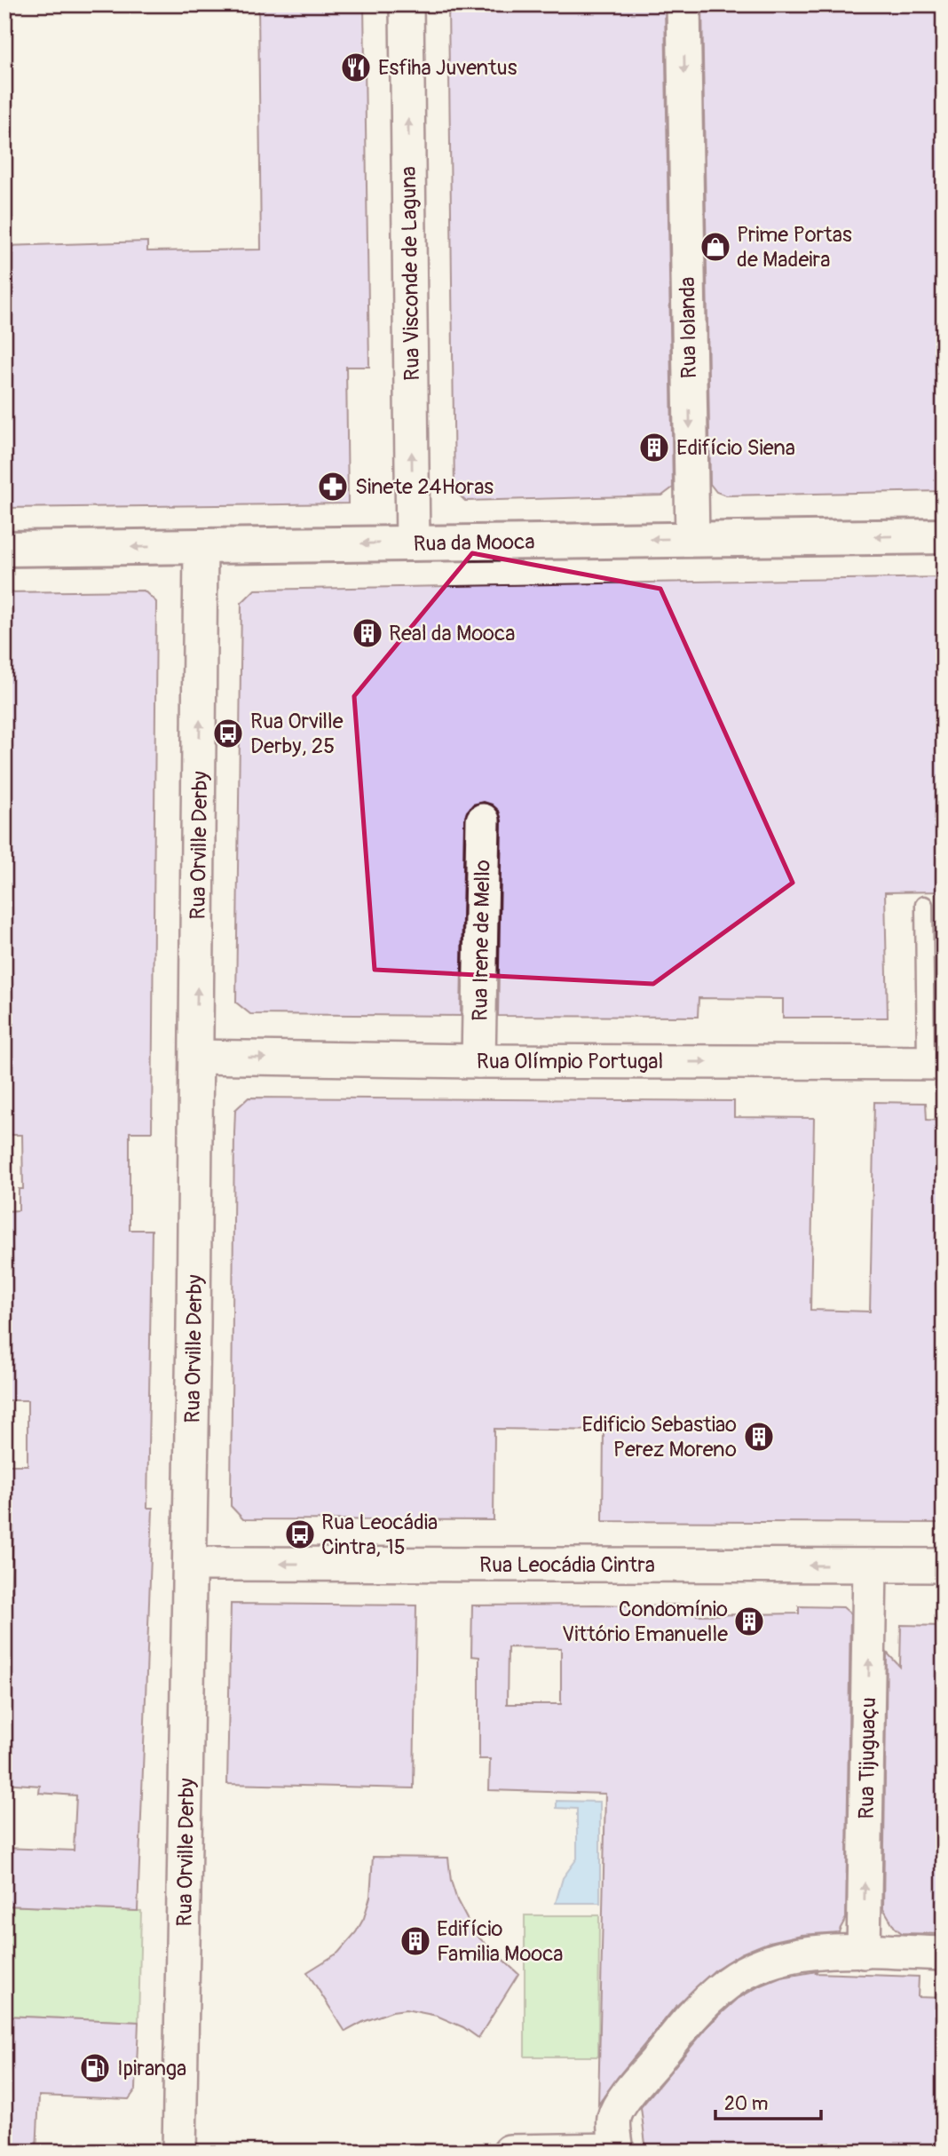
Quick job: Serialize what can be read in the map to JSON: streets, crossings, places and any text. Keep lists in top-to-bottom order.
{
  "streets": {
    "main road": ["Rua da Mooca"],
    "street": [
      "Rua Visconde de Laguna",
      "Rua Iolanda",
      "Rua Orville Derby",
      "Rua Irene de Mello",
      "Rua Olímpio Portugal",
      "Rua Leocádia Cintra",
      "Rua Tijuguaçu"
    ]
  },
  "crossings": [
    ["Rua Visconde de Laguna", "Rua da Mooca"],
    ["Rua Iolanda", "Rua da Mooca"],
    ["Rua da Mooca", "Rua Orville Derby"],
    ["Rua Orville Derby", "Rua Olímpio Portugal"],
    ["Rua Orville Derby", "Rua Leocádia Cintra"],
    ["Rua Irene de Mello", "Rua Olímpio Portugal"],
    ["Rua Leocádia Cintra", "Rua Tijuguaçu"]
  ],
  "one_way": [
    "Rua Visconde de Laguna",
    "Rua Iolanda",
    "Rua da Mooca",
    "Rua Olímpio Portugal",
    "Rua Leocádia Cintra",
    "Rua Tijuguaçu"
  ],
  "places": {
    "restaurant": ["Esfiha Juventus"],
    "shop": ["Prime Portas de Madeira"],
    "building": [
      "Edifício Siena",
      "Real da Mooca",
      "Edificio Sebastiao Perez Moreno",
      "Condomínio Vittório Emanuelle",
      "Edifício Familia Mooca"
    ],
    "pharmacy": ["Sinete 24Horas"],
    "bus stop": ["Rua Orville Derby, 25", "Rua Leocádia Cintra, 15"],
    "fuel station": ["Ipiranga"]
  },
  "scale_bar": "20 m"
}
